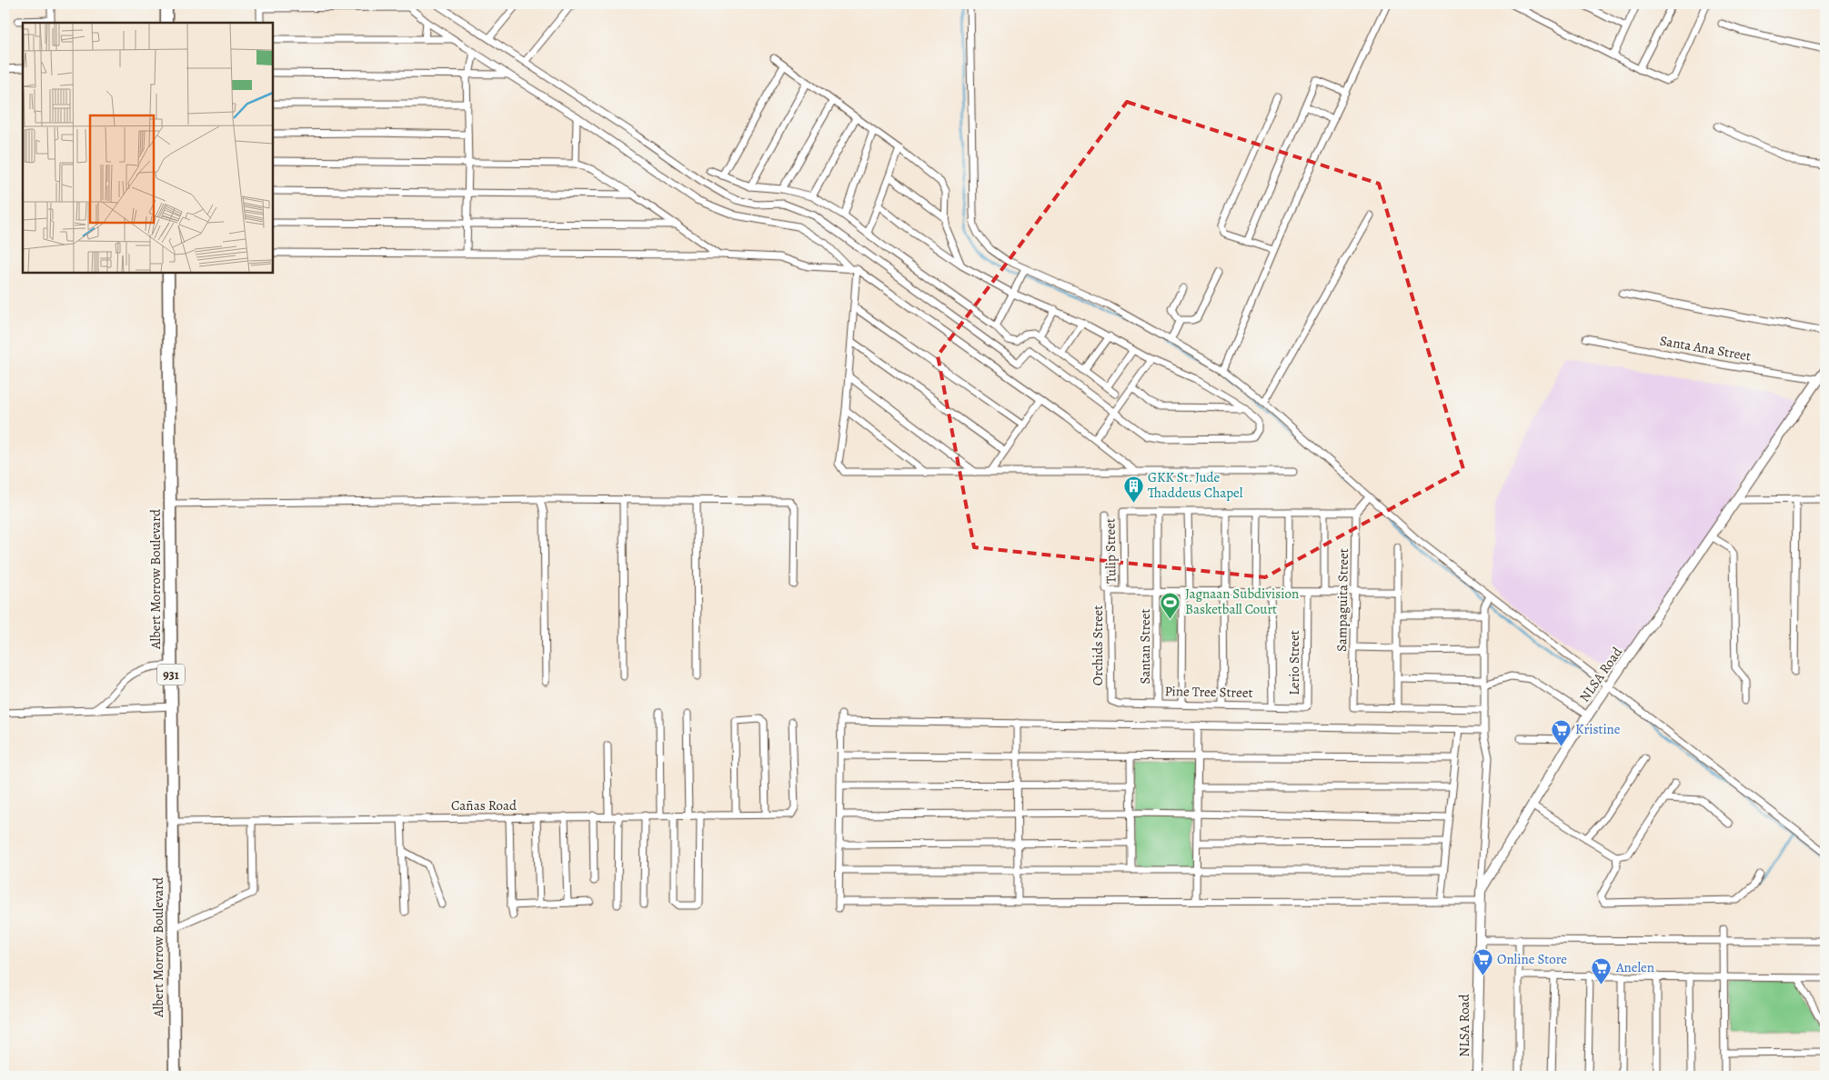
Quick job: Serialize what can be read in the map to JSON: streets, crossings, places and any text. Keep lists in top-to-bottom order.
{
  "streets": {
    "highway": ["Albert Morrow Boulevard", "931"],
    "main road": ["NLSA Road"],
    "street": [
      "Santa Ana Street",
      "Tulip Street",
      "Sampaguita Street",
      "Orchids Street",
      "Santan Street",
      "Lerio Street",
      "Pine Tree Street",
      "Cañas Road"
    ]
  },
  "crossings": [
    ["Santa Ana Street", "NLSA Road"],
    ["Tulip Street", "Santan Street"],
    ["Albert Morrow Boulevard", "Cañas Road"],
    ["Orchids Street", "Pine Tree Street"],
    ["Santan Street", "Pine Tree Street"],
    ["Lerio Street", "Pine Tree Street"]
  ],
  "places": {
    "building": ["GKK St. Jude Thaddeus Chapel"],
    "sports": ["Jagnaan Subdivision Basketball Court"],
    "supermarket": ["Kristine", "Online Store", "Anelen"]
  }
}
